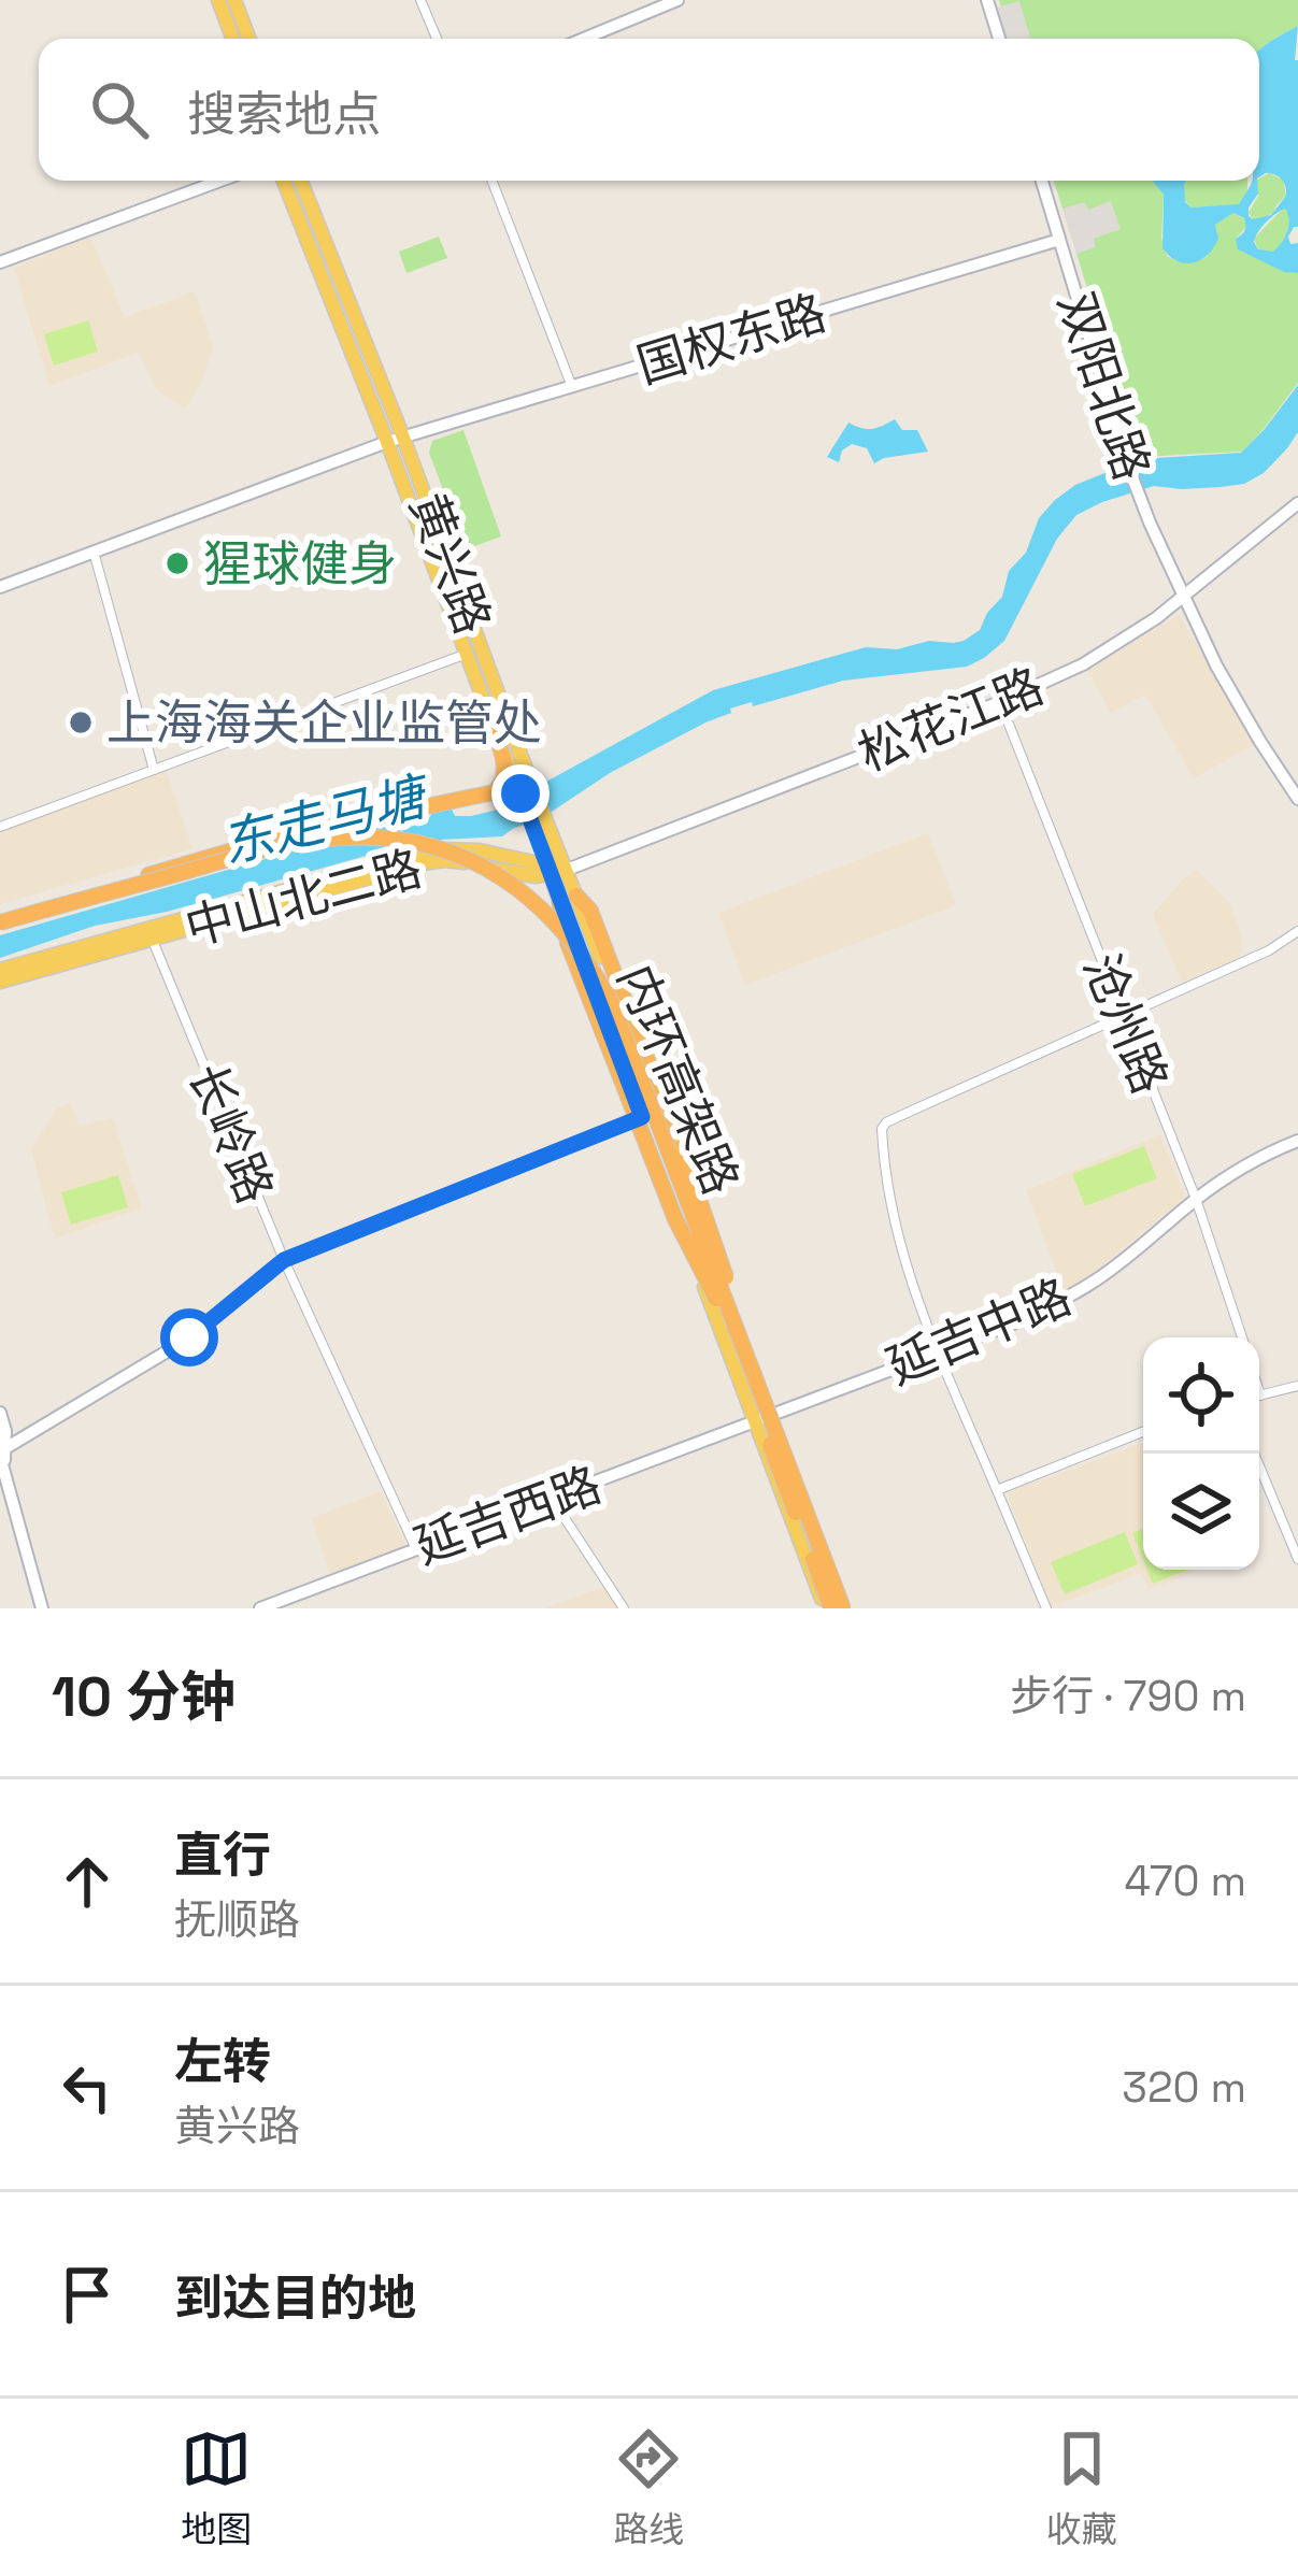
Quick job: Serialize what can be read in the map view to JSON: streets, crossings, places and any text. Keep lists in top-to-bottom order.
{
  "streets": {
    "highway": ["内环高架路"],
    "main road": ["黄兴路", "中山北二路"],
    "street": [
      "国权东路",
      "双阳北路",
      "松花江路",
      "沧州路",
      "长岭路",
      "延吉中路",
      "延吉西路"
    ]
  },
  "crossings": [
    ["国权东路", "双阳北路"],
    ["国权东路", "黄兴路"],
    ["双阳北路", "松花江路"],
    ["黄兴路", "松花江路"],
    ["黄兴路", "中山北二路"],
    ["黄兴路", "内环高架路"],
    ["黄兴路", "延吉中路"],
    ["黄兴路", "延吉西路"],
    ["松花江路", "中山北二路"],
    ["松花江路", "沧州路"],
    ["中山北二路", "长岭路"],
    ["沧州路", "延吉中路"],
    ["长岭路", "延吉西路"],
    ["延吉中路", "延吉西路"]
  ],
  "water": ["东走马塘"],
  "places": ["猩球健身", "上海海关企业监管处"],
  "page": {
    "search": "搜索地点",
    "heading": ["10 分钟", "步行 · 790 m"],
    "list": [
      ["直行", "抚顺路", "470 m"],
      ["左转", "黄兴路", "320 m"],
      "到达目的地"
    ],
    "nav": ["地图", "路线", "收藏"]
  }
}
